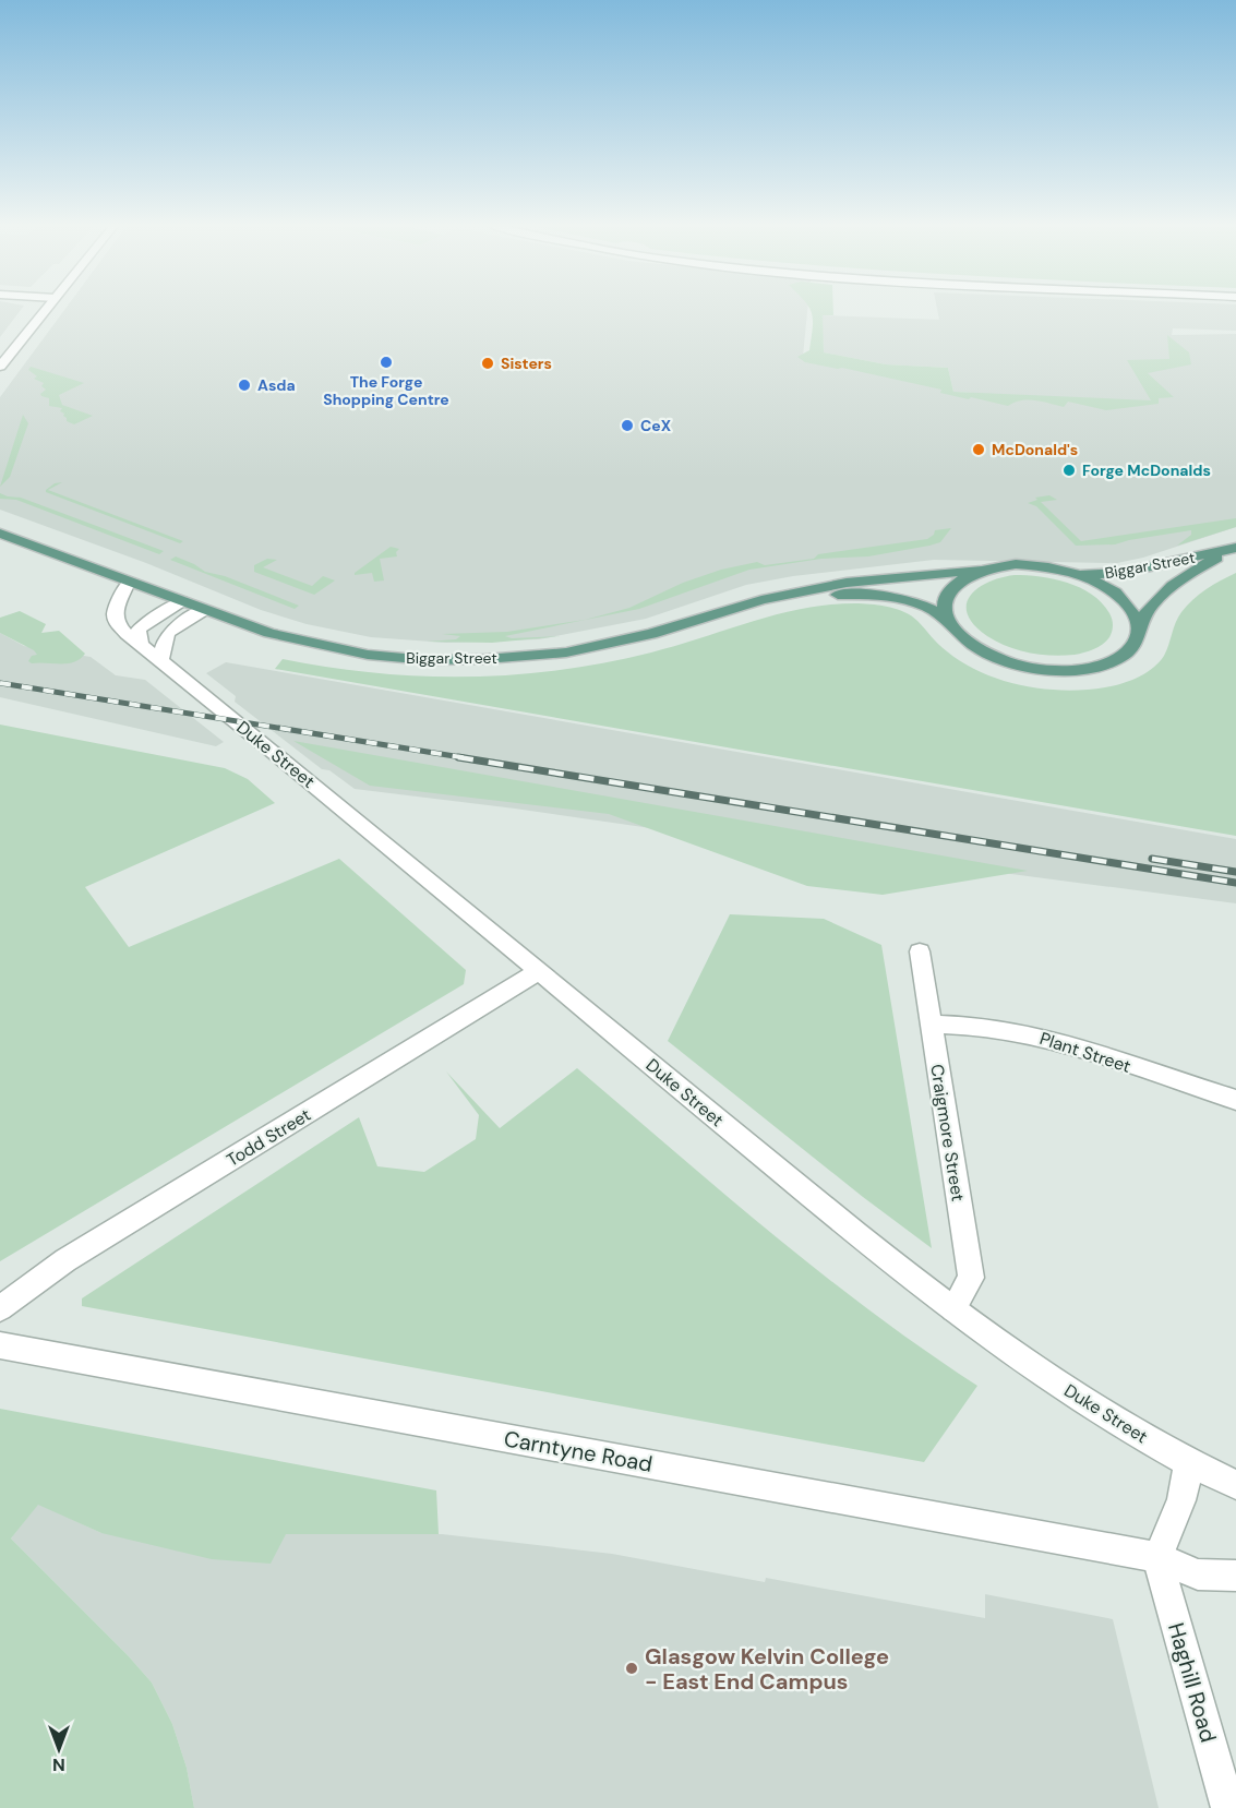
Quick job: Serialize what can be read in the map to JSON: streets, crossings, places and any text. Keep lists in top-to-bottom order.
{
  "streets": {
    "main road": ["Biggar Street"],
    "street": [
      "Duke Street",
      "Plant Street",
      "Craigmore Street",
      "Todd Street",
      "Carntyne Road",
      "Haghill Road"
    ]
  },
  "crossings": [
    ["Biggar Street", "Duke Street"],
    ["Duke Street", "Craigmore Street"],
    ["Duke Street", "Todd Street"],
    ["Plant Street", "Craigmore Street"],
    ["Carntyne Road", "Haghill Road"]
  ],
  "places": [
    "The Forge Shopping Centre",
    "Sisters",
    "Asda",
    "CeX",
    "McDonald's",
    "Forge McDonalds",
    "Glasgow Kelvin College - East End Campus"
  ],
  "north": "bottom"
}
